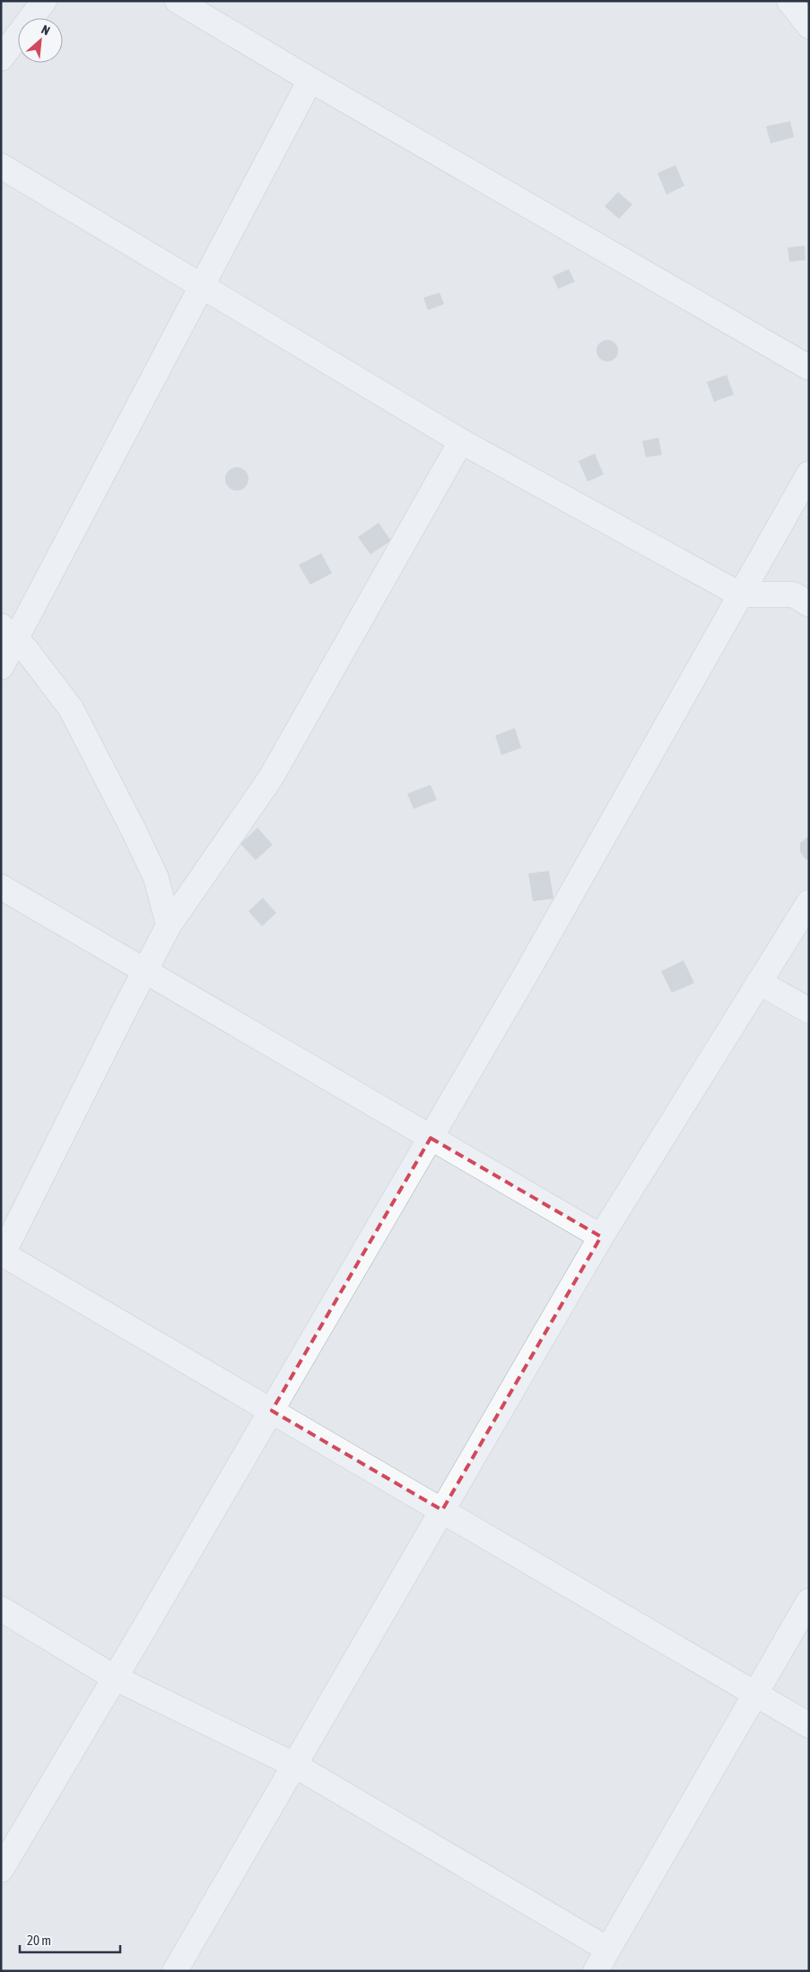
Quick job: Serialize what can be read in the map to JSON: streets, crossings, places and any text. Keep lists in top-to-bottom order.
{
  "scale_bar": "20 m",
  "north": "top right"
}
